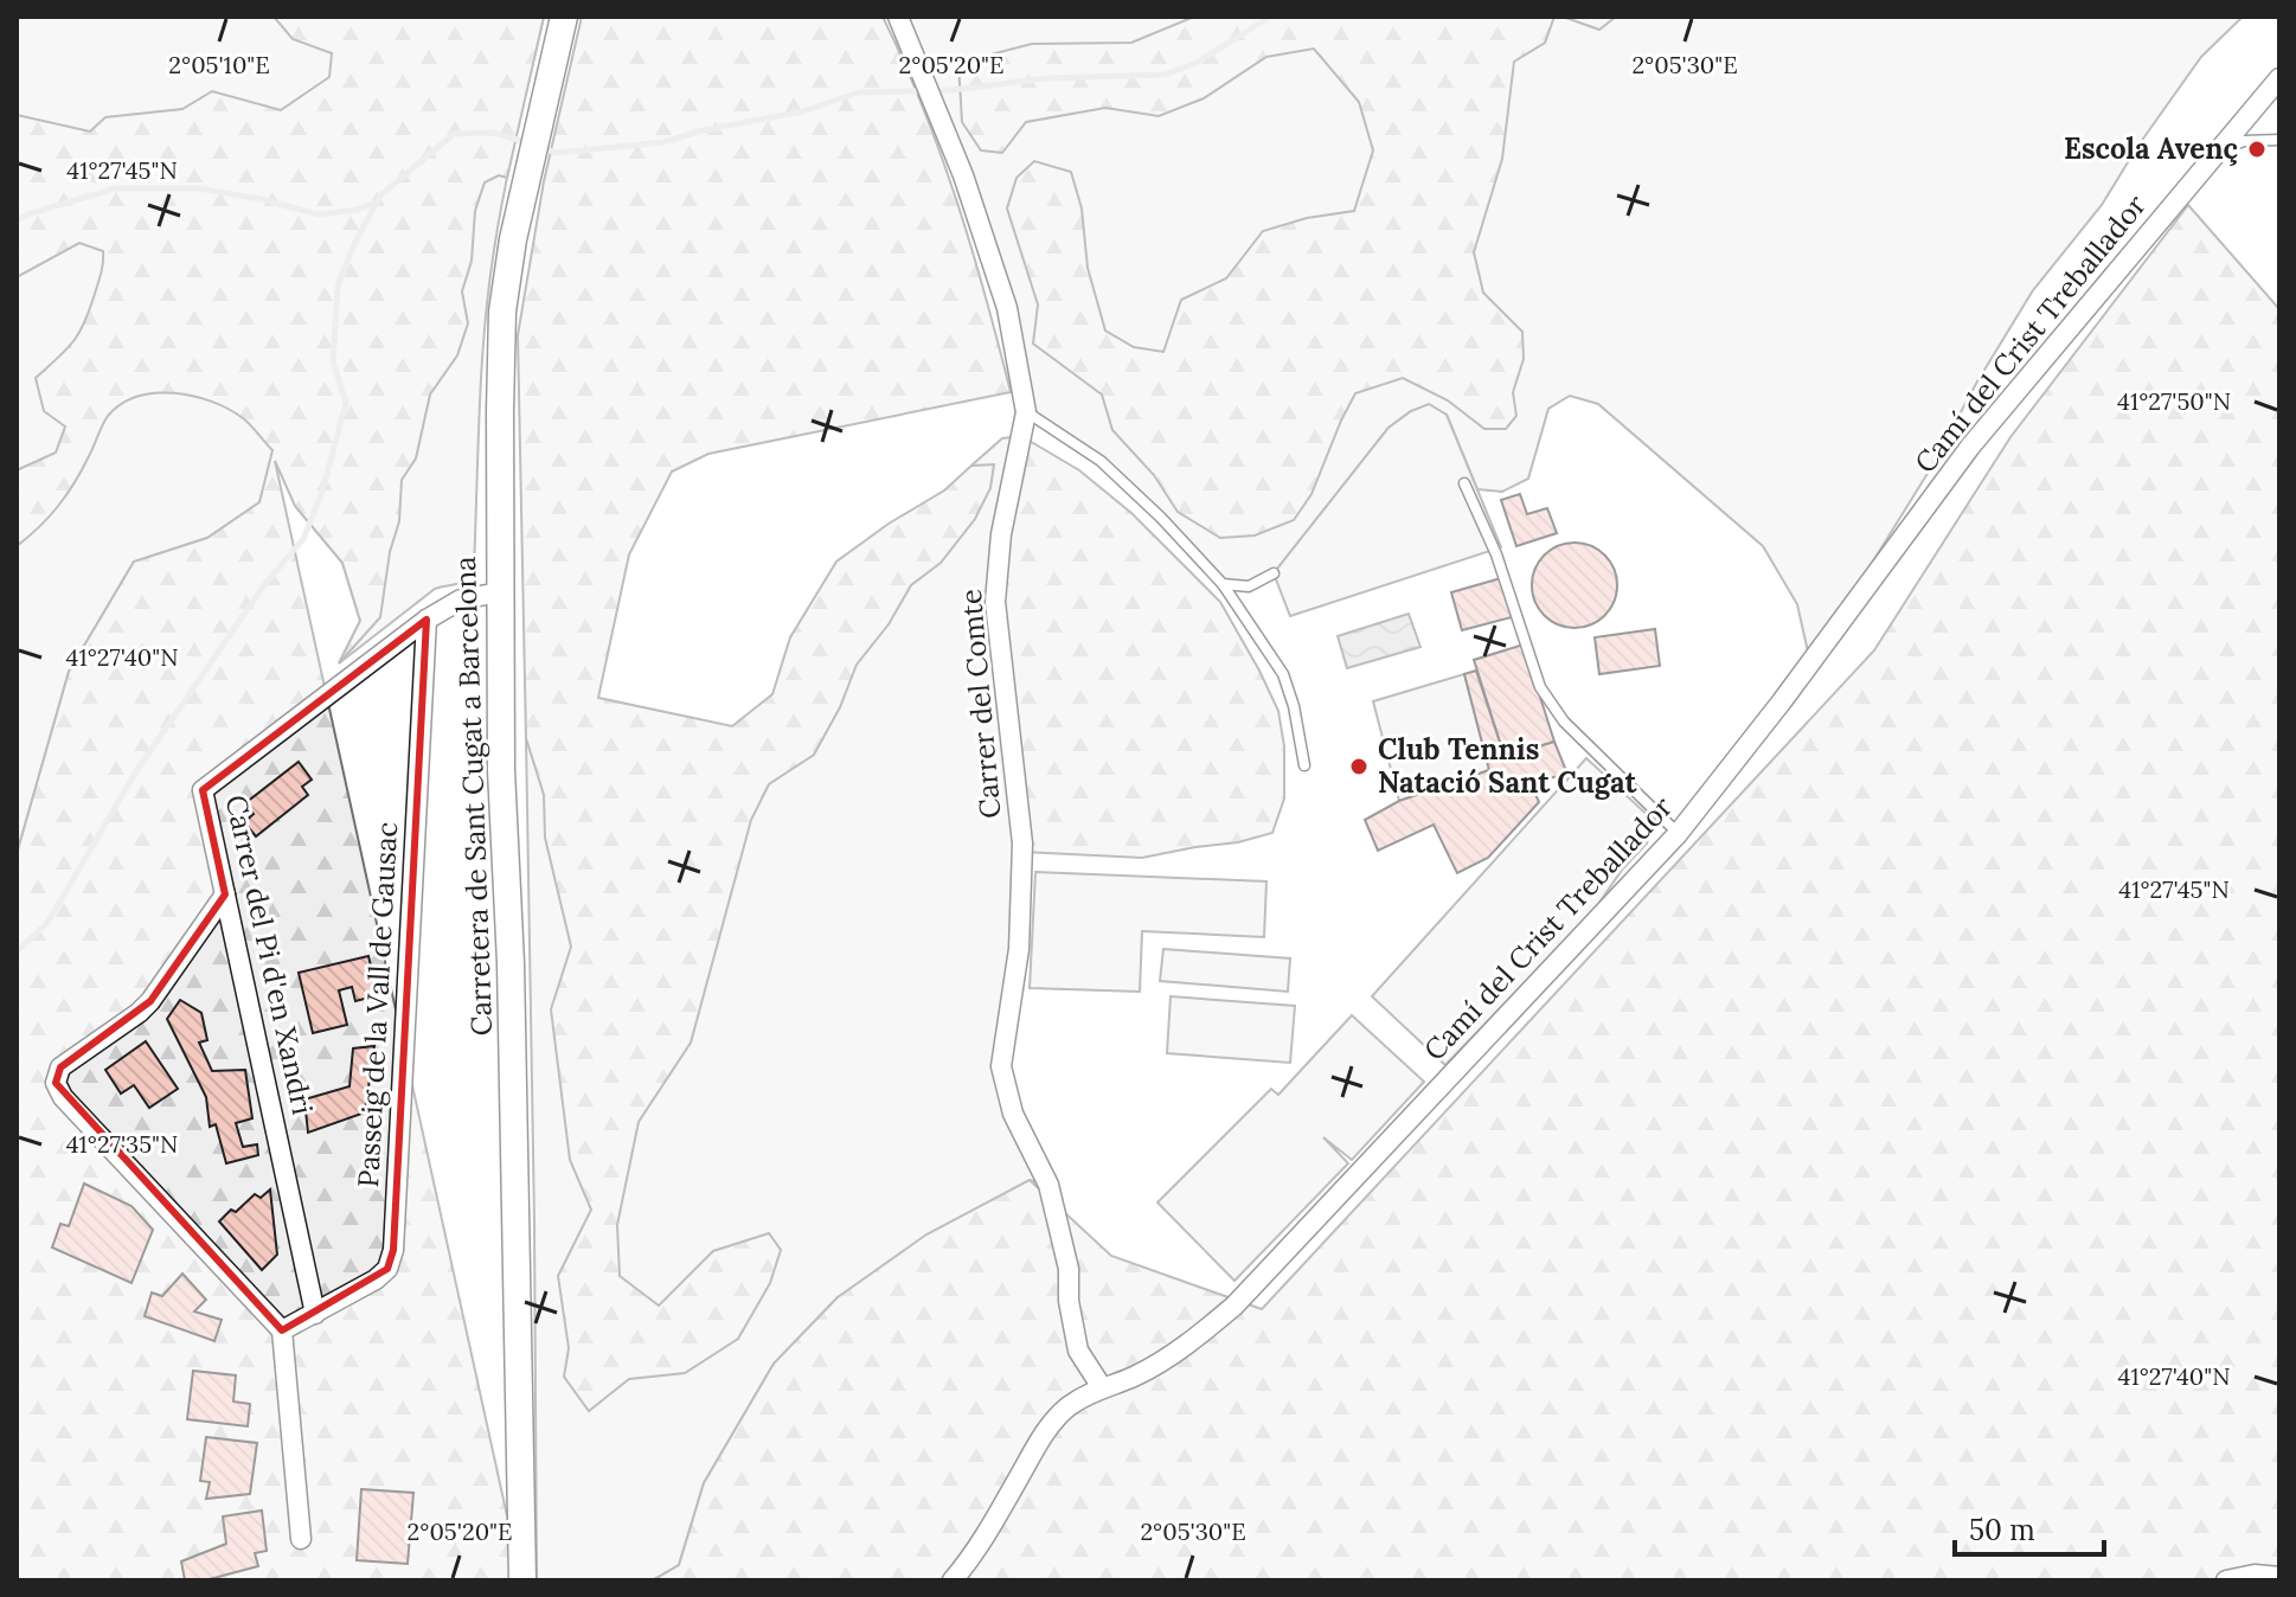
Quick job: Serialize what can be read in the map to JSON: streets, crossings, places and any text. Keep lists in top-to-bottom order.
{
  "streets": {
    "main road": ["Carretera de Sant Cugat a Barcelona"],
    "street": [
      "Camí del Crist Treballador",
      "Carrer del Comte",
      "Carrer del Pi d'en Xandri",
      "Passeig de la Vall de Gausac"
    ]
  },
  "crossings": [
    ["Camí del Crist Treballador", "Carrer del Comte"],
    ["Carretera de Sant Cugat a Barcelona", "Carrer del Pi d'en Xandri"],
    ["Carrer del Pi d'en Xandri", "Passeig de la Vall de Gausac"]
  ],
  "places": ["Escola Avenç", "Club Tennis Natació Sant Cugat"],
  "scale_bar": "50 m",
  "coordinates": [
    "2°05'10\"E",
    "2°05'20\"E",
    "2°05'30\"E",
    "41°27'45\"N",
    "41°27'50\"N",
    "41°27'40\"N",
    "41°27'35\"N"
  ]
}
